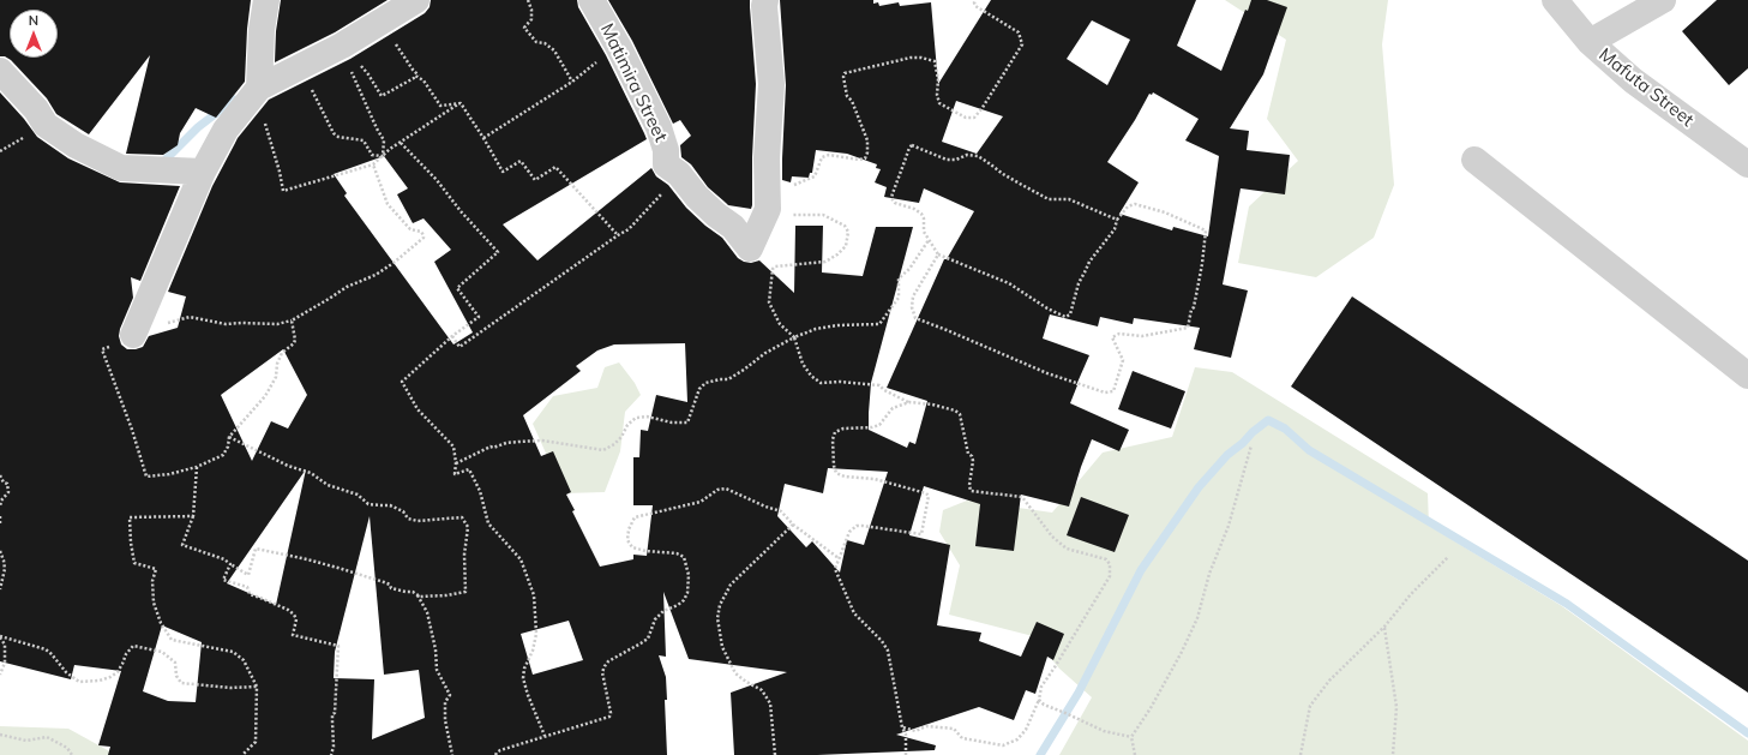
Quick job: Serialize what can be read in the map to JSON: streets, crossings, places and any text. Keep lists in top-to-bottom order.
{
  "streets": {
    "street": ["Matimira Street", "Mafuta Street"]
  },
  "north": "top"
}
